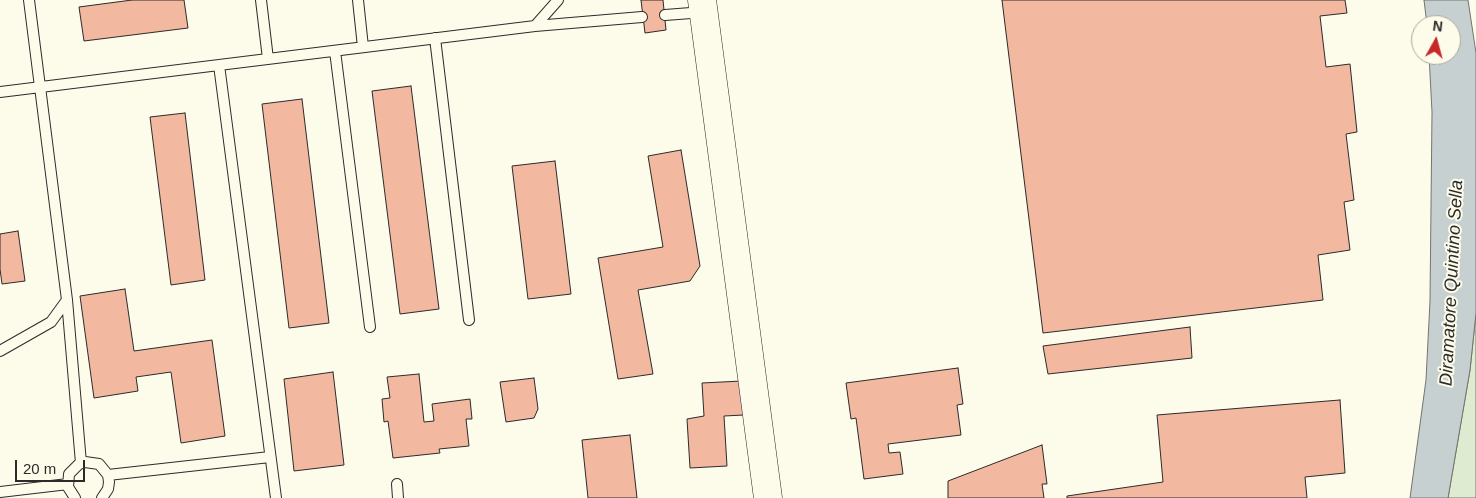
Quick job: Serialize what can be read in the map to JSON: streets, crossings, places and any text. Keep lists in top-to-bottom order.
{
  "water": ["Diramatore Quintino Sella"],
  "scale_bar": "20 m",
  "north": "top"
}
